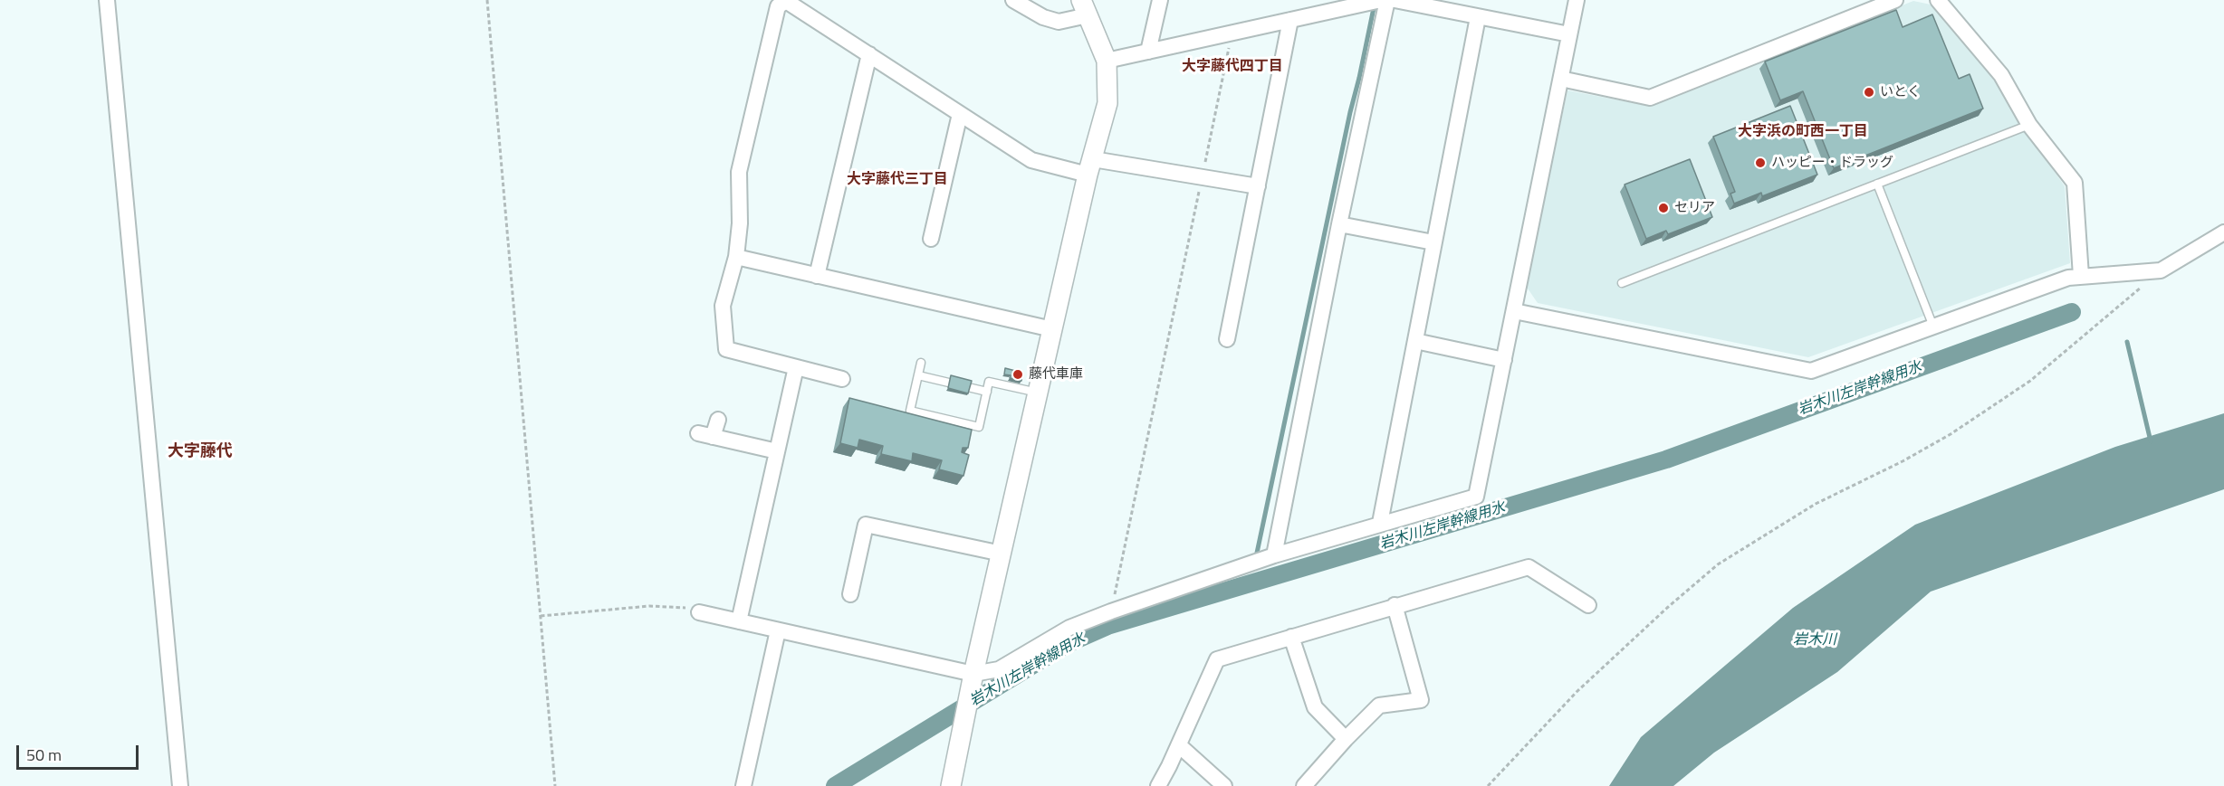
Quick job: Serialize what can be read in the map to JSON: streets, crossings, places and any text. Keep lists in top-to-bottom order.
{
  "districts": [
    "大字藤代四丁目",
    "大字浜の町西一丁目",
    "大字藤代三丁目",
    "大字藤代"
  ],
  "water": ["岩木川左岸幹線用水", "岩木川"],
  "places": [
    "いとく",
    "ハッピー・ドラッグ",
    "セリア",
    "藤代車庫"
  ],
  "scale_bar": "50 m"
}
